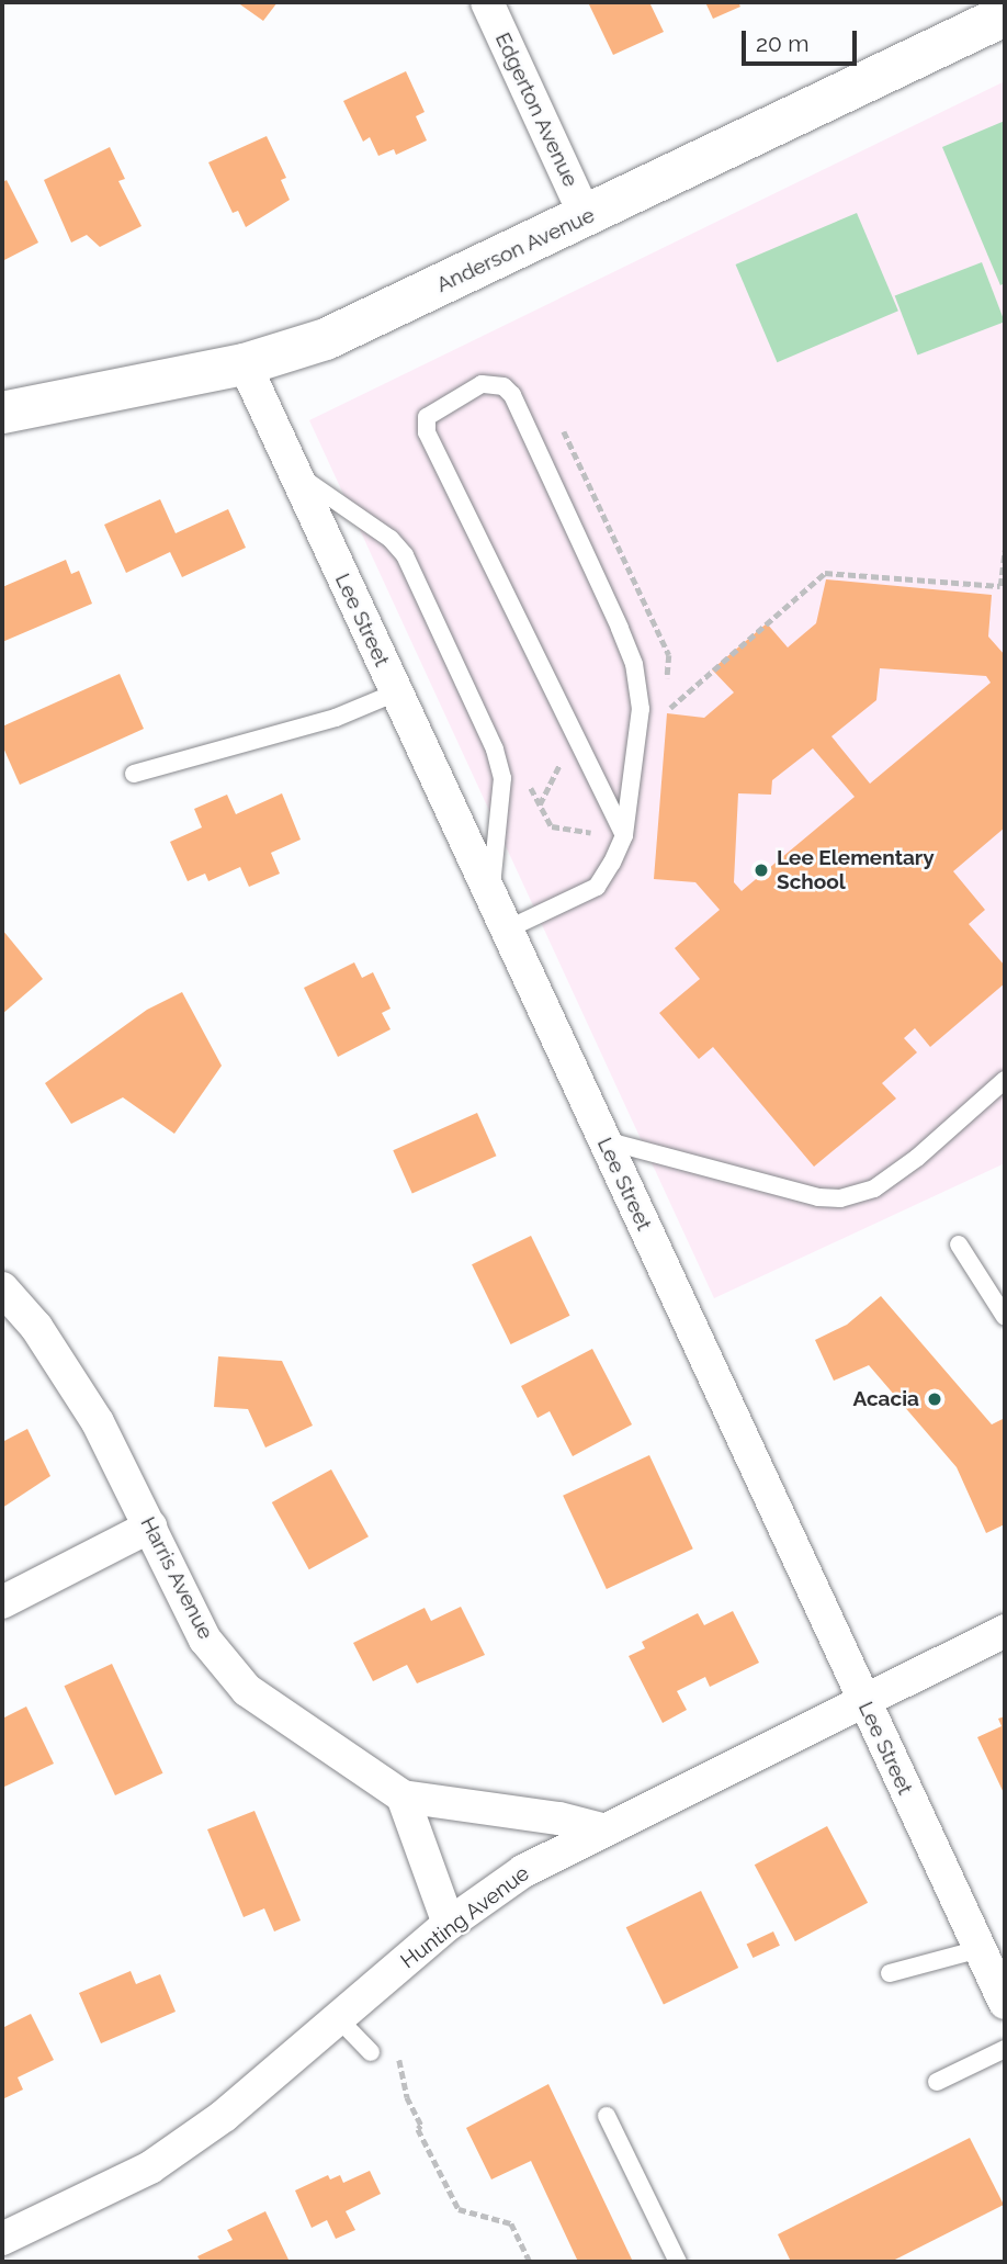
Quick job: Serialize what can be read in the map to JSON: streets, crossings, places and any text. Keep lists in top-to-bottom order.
{
  "streets": {
    "main road": ["Anderson Avenue"],
    "street": [
      "Edgerton Avenue",
      "Lee Street",
      "Harris Avenue",
      "Hunting Avenue"
    ]
  },
  "crossings": [
    ["Edgerton Avenue", "Anderson Avenue"],
    ["Anderson Avenue", "Lee Street"],
    ["Lee Street", "Hunting Avenue"],
    ["Harris Avenue", "Hunting Avenue"]
  ],
  "places": ["Lee Elementary School", "Acacia"],
  "scale_bar": "20 m"
}
